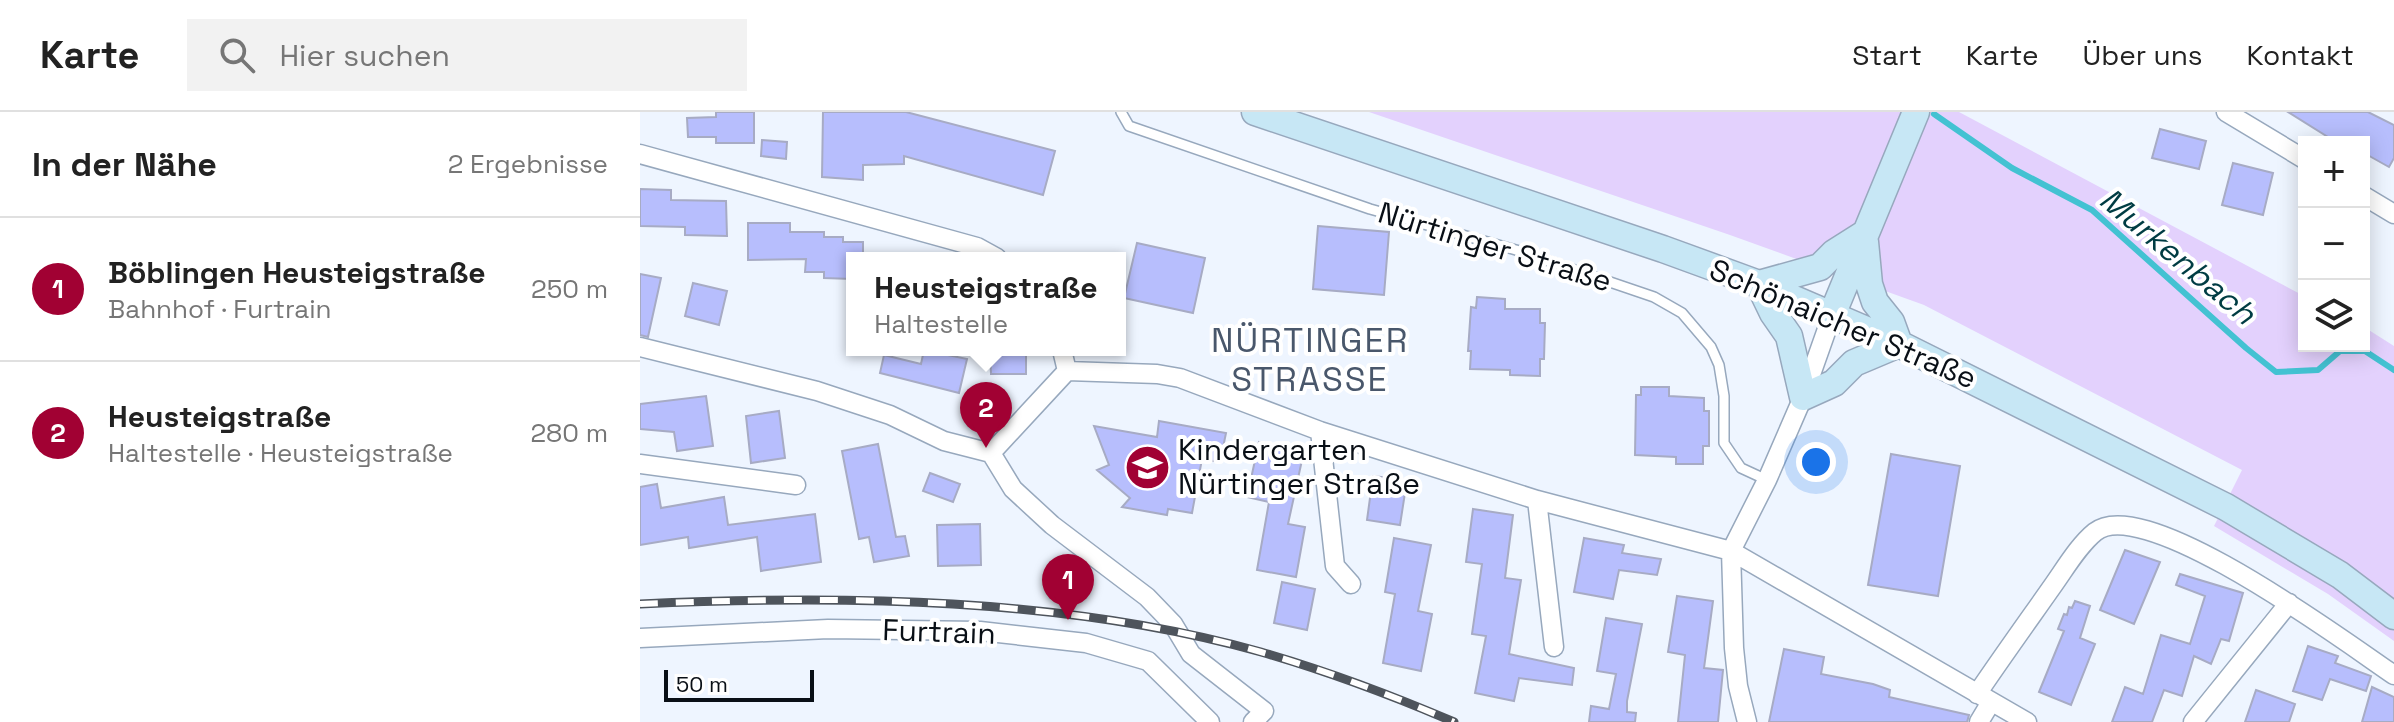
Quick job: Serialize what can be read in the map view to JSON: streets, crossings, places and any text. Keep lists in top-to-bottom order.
{
  "streets": {
    "main road": ["Schönaicher Straße"],
    "street": ["Furtrain"],
    "lane": ["Nürtinger Straße"]
  },
  "districts": ["NÜRTINGER STRASSE"],
  "water": ["Murkenbach"],
  "places": {
    "school or university": ["Kindergarten Nürtinger Straße"]
  },
  "scale_bar": "50 m",
  "page": {
    "header": "Karte",
    "search": "Hier suchen",
    "nav": [
      "Start",
      "Karte",
      "Über uns",
      "Kontakt"
    ],
    "heading": ["In der Nähe", "2 Ergebnisse"],
    "map_buttons": ["+", "−"],
    "list": [
      {
        "mark": "1",
        "name": "Böblingen Heusteigstraße",
        "note": "Bahnhof · Furtrain",
        "value": "250 m"
      },
      {
        "mark": "2",
        "name": "Heusteigstraße",
        "note": "Haltestelle · Heusteigstraße",
        "value": "280 m"
      }
    ],
    "popup": ["Heusteigstraße", "Haltestelle"],
    "pins": ["2", "1"],
    "scale": "50 m"
  }
}
